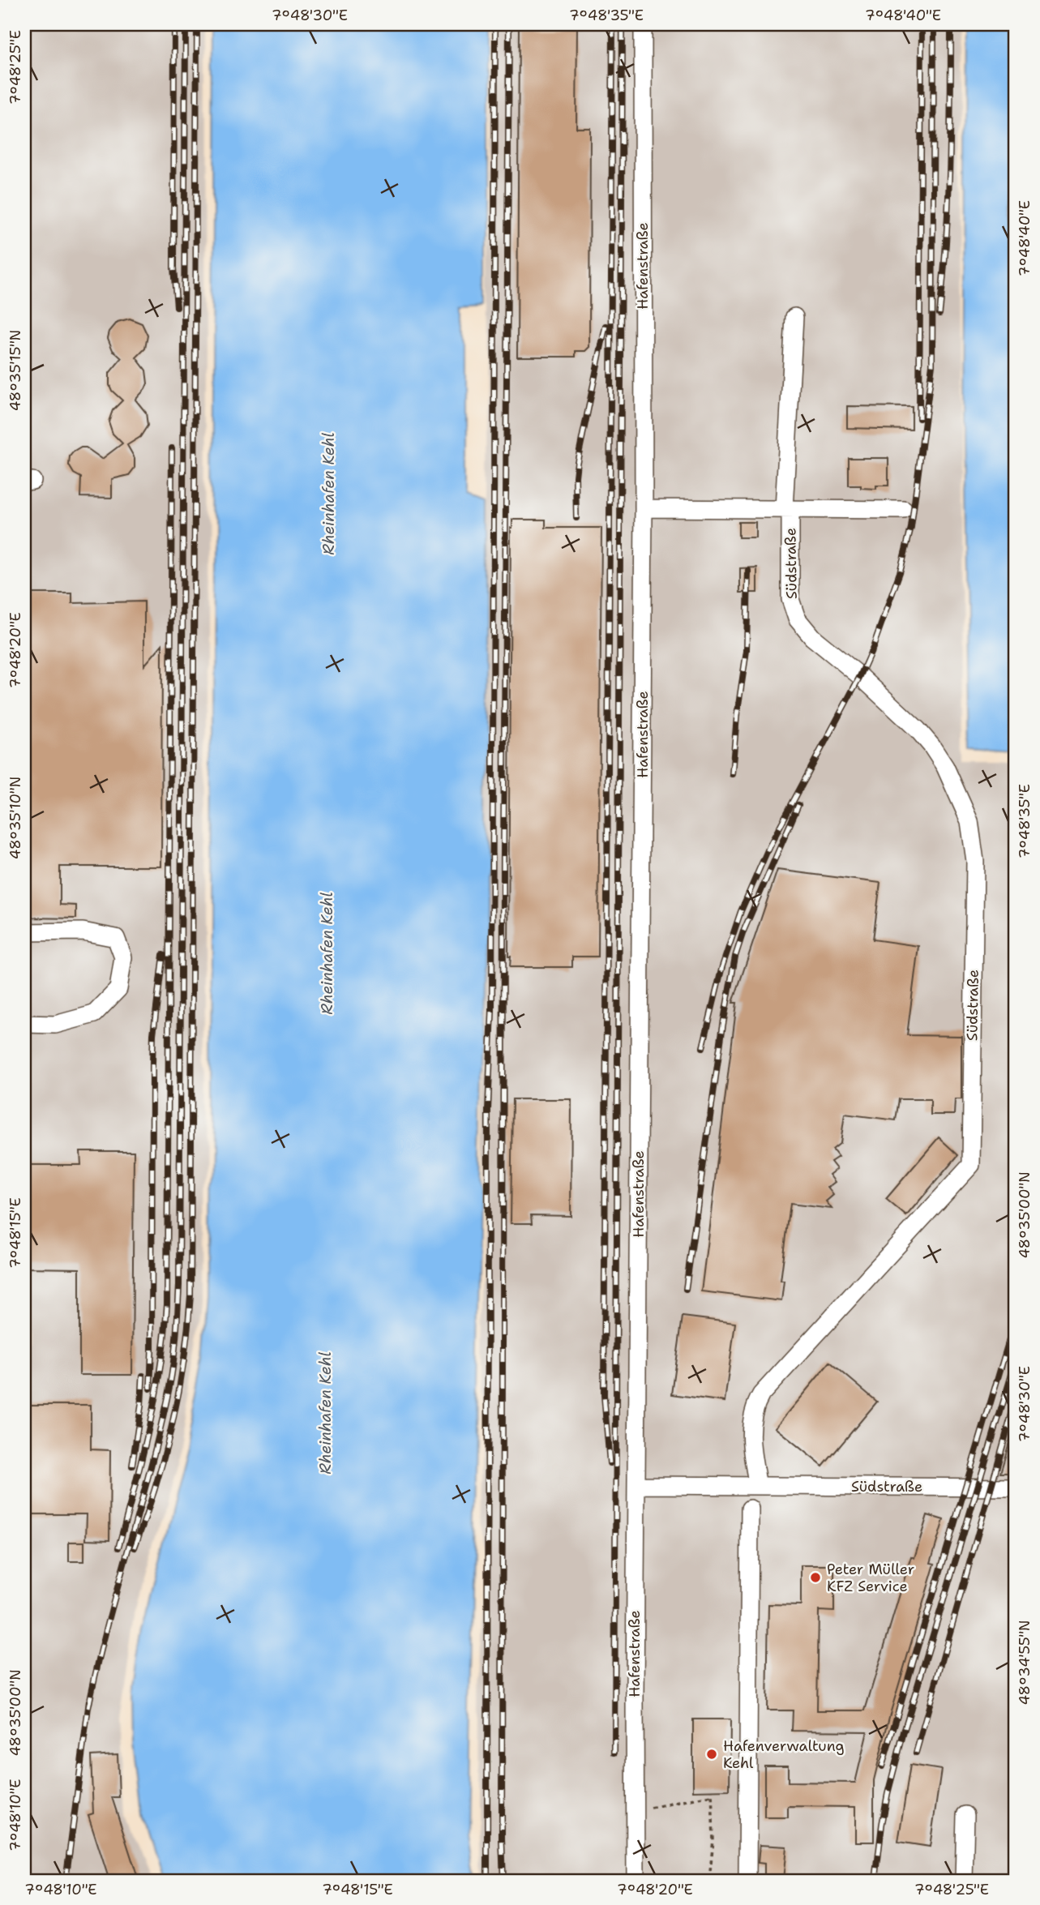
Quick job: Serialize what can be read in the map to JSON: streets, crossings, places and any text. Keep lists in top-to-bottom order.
{
  "streets": {
    "street": ["Hafenstraße", "Südstraße"]
  },
  "crossings": [
    ["Hafenstraße", "Südstraße"]
  ],
  "water": ["Rheinhafen Kehl"],
  "places": ["Peter Müller KFZ Service", "Hafenverwaltung Kehl"],
  "coordinates": [
    "7°48'30\"E",
    "7°48'35\"E",
    "7°48'40\"E",
    "7°48'25\"E",
    "48°35'15\"N",
    "7°48'20\"E",
    "48°35'10\"N",
    "48°35'00\"N",
    "7°48'15\"E",
    "48°34'55\"N",
    "7°48'10\"E"
  ]
}
